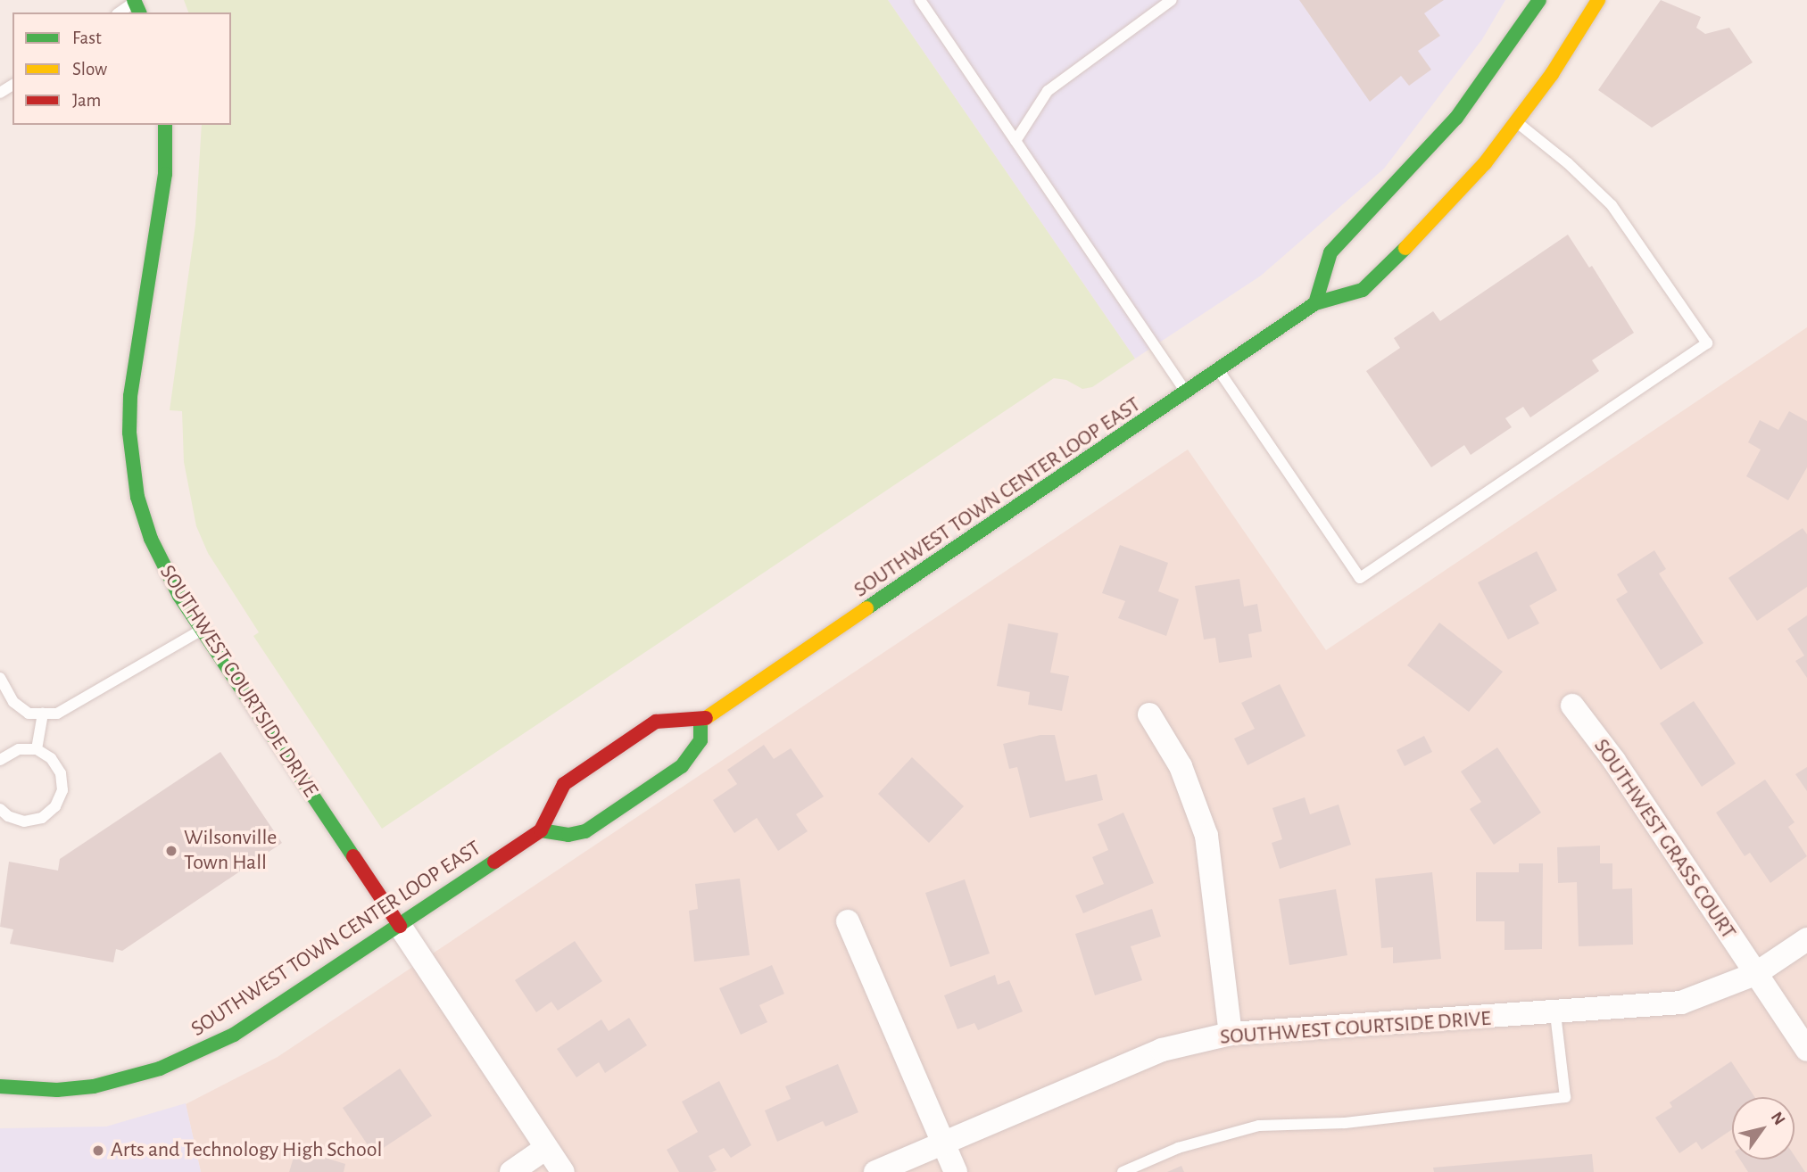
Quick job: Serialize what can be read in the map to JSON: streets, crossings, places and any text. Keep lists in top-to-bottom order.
{
  "streets": {
    "main road": ["SOUTHWEST TOWN CENTER LOOP EAST", "SOUTHWEST COURTSIDE DRIVE"],
    "street": ["SOUTHWEST GRASS COURT"]
  },
  "crossings": [
    ["SOUTHWEST TOWN CENTER LOOP EAST", "SOUTHWEST COURTSIDE DRIVE"],
    ["SOUTHWEST COURTSIDE DRIVE", "SOUTHWEST GRASS COURT"]
  ],
  "places": ["Wilsonville Town Hall", "Arts and Technology High School"],
  "legend": ["Fast", "Slow", "Jam"],
  "north": "top right"
}
